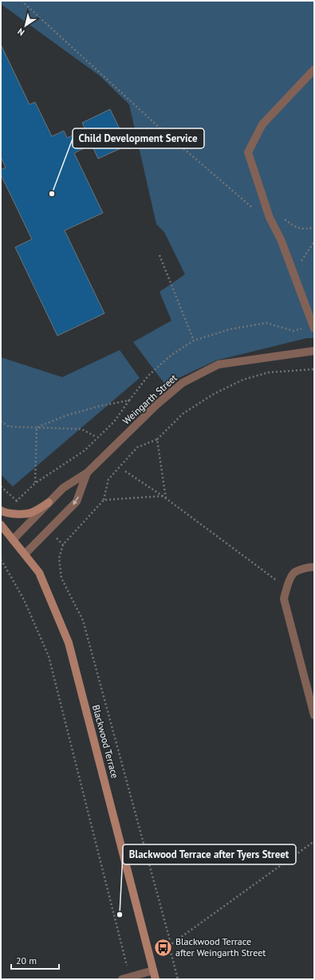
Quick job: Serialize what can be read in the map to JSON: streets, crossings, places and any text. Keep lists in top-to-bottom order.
{
  "streets": {
    "street": ["Weingarth Street", "Blackwood Terrace"]
  },
  "crossings": [
    ["Weingarth Street", "Blackwood Terrace"]
  ],
  "places": {
    "other": ["Child Development Service", "Blackwood Terrace after Tyers Street"],
    "bus stop": ["Blackwood Terrace after Weingarth Street"]
  },
  "scale_bar": "20 m",
  "north": "bottom left"
}
